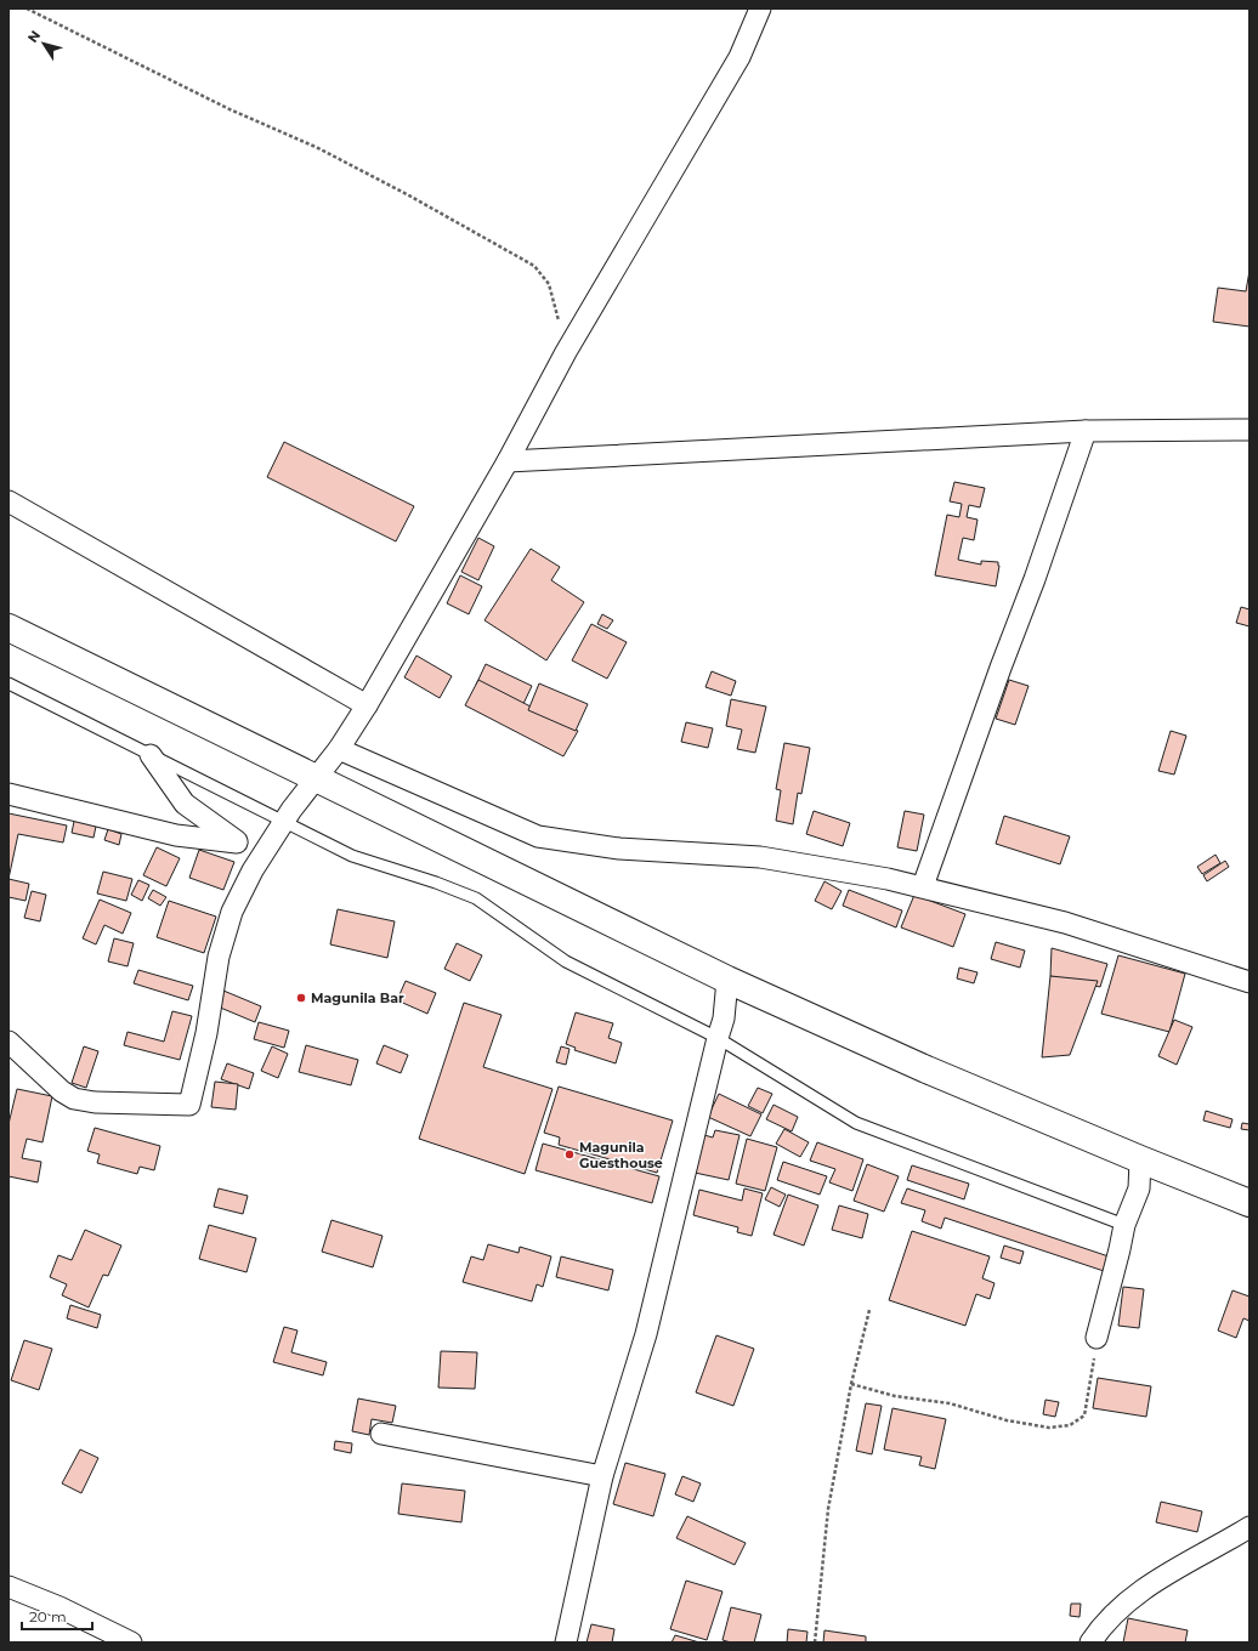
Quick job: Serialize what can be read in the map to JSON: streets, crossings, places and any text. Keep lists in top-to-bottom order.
{
  "places": ["Magunila Bar", "Magunila Guesthouse"],
  "scale_bar": "20 m",
  "north": "top left"
}
